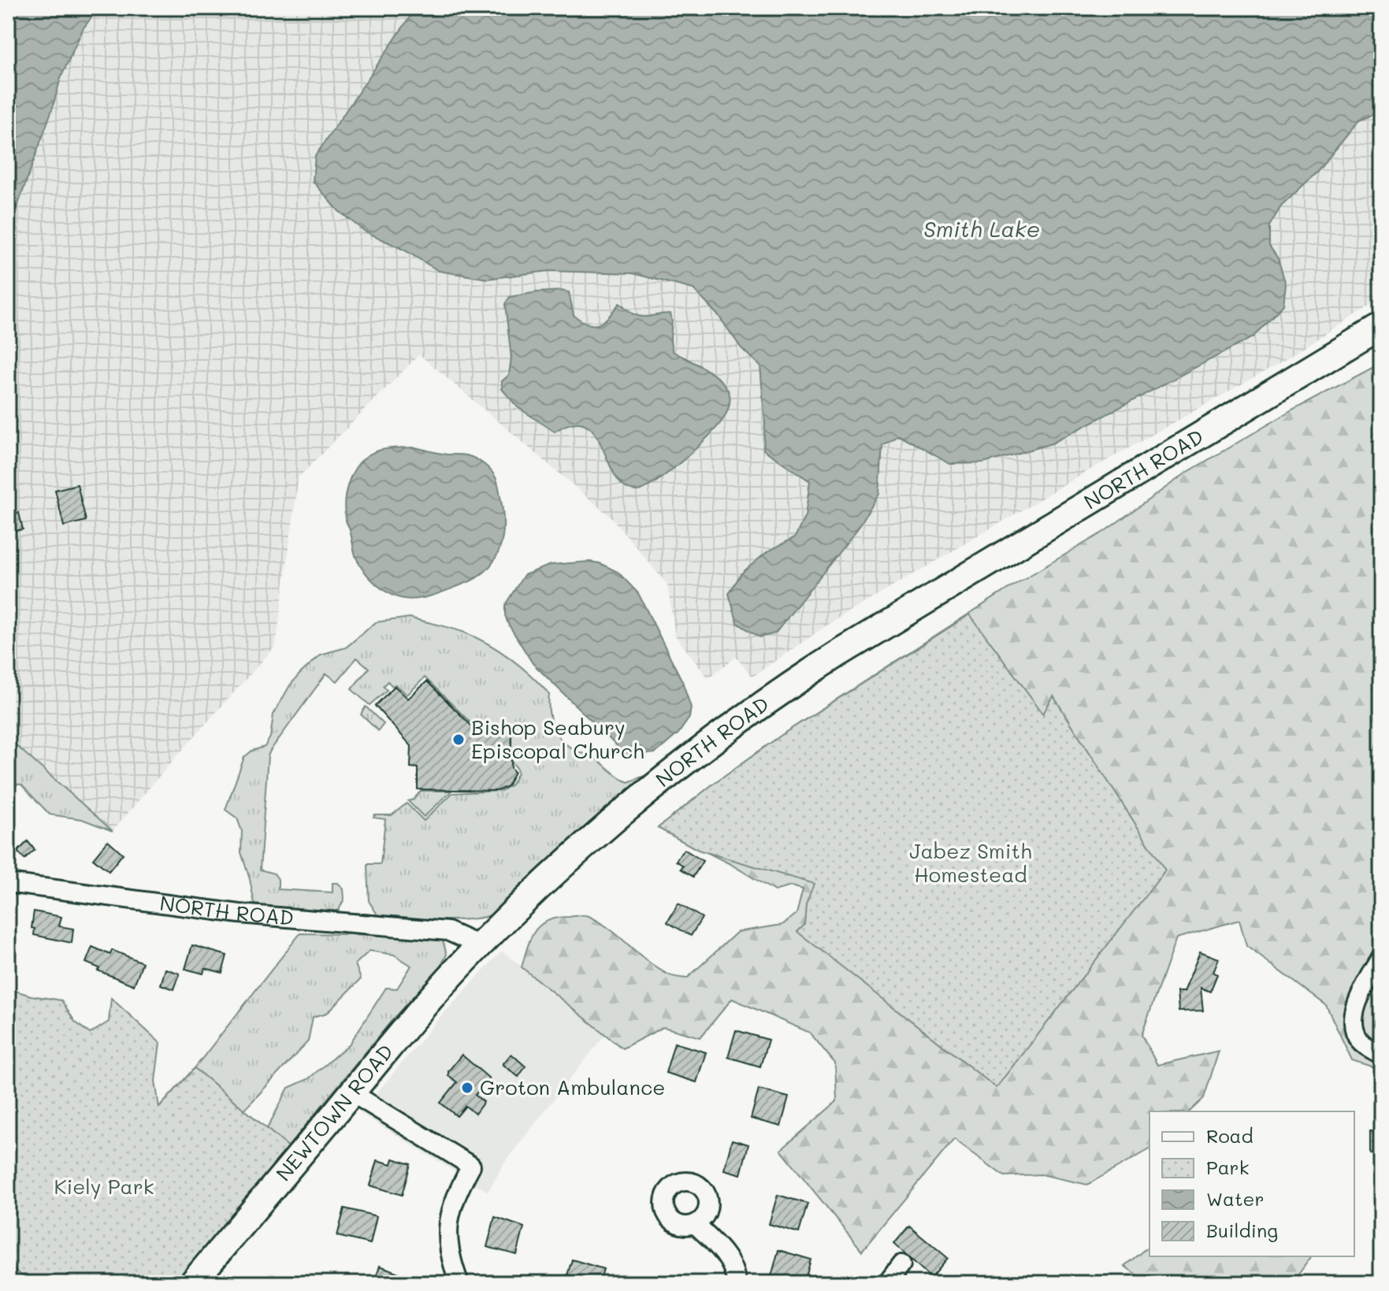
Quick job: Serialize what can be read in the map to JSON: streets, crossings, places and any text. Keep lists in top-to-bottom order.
{
  "streets": {
    "main road": ["NORTH ROAD", "NEWTOWN ROAD"]
  },
  "crossings": [
    ["NORTH ROAD", "NEWTOWN ROAD"]
  ],
  "water": ["Smith Lake"],
  "parks": ["Jabez Smith Homestead", "Kiely Park"],
  "places": ["Bishop Seabury Episcopal Church", "Groton Ambulance"],
  "legend": [
    "Road",
    "Park",
    "Water",
    "Building"
  ]
}
